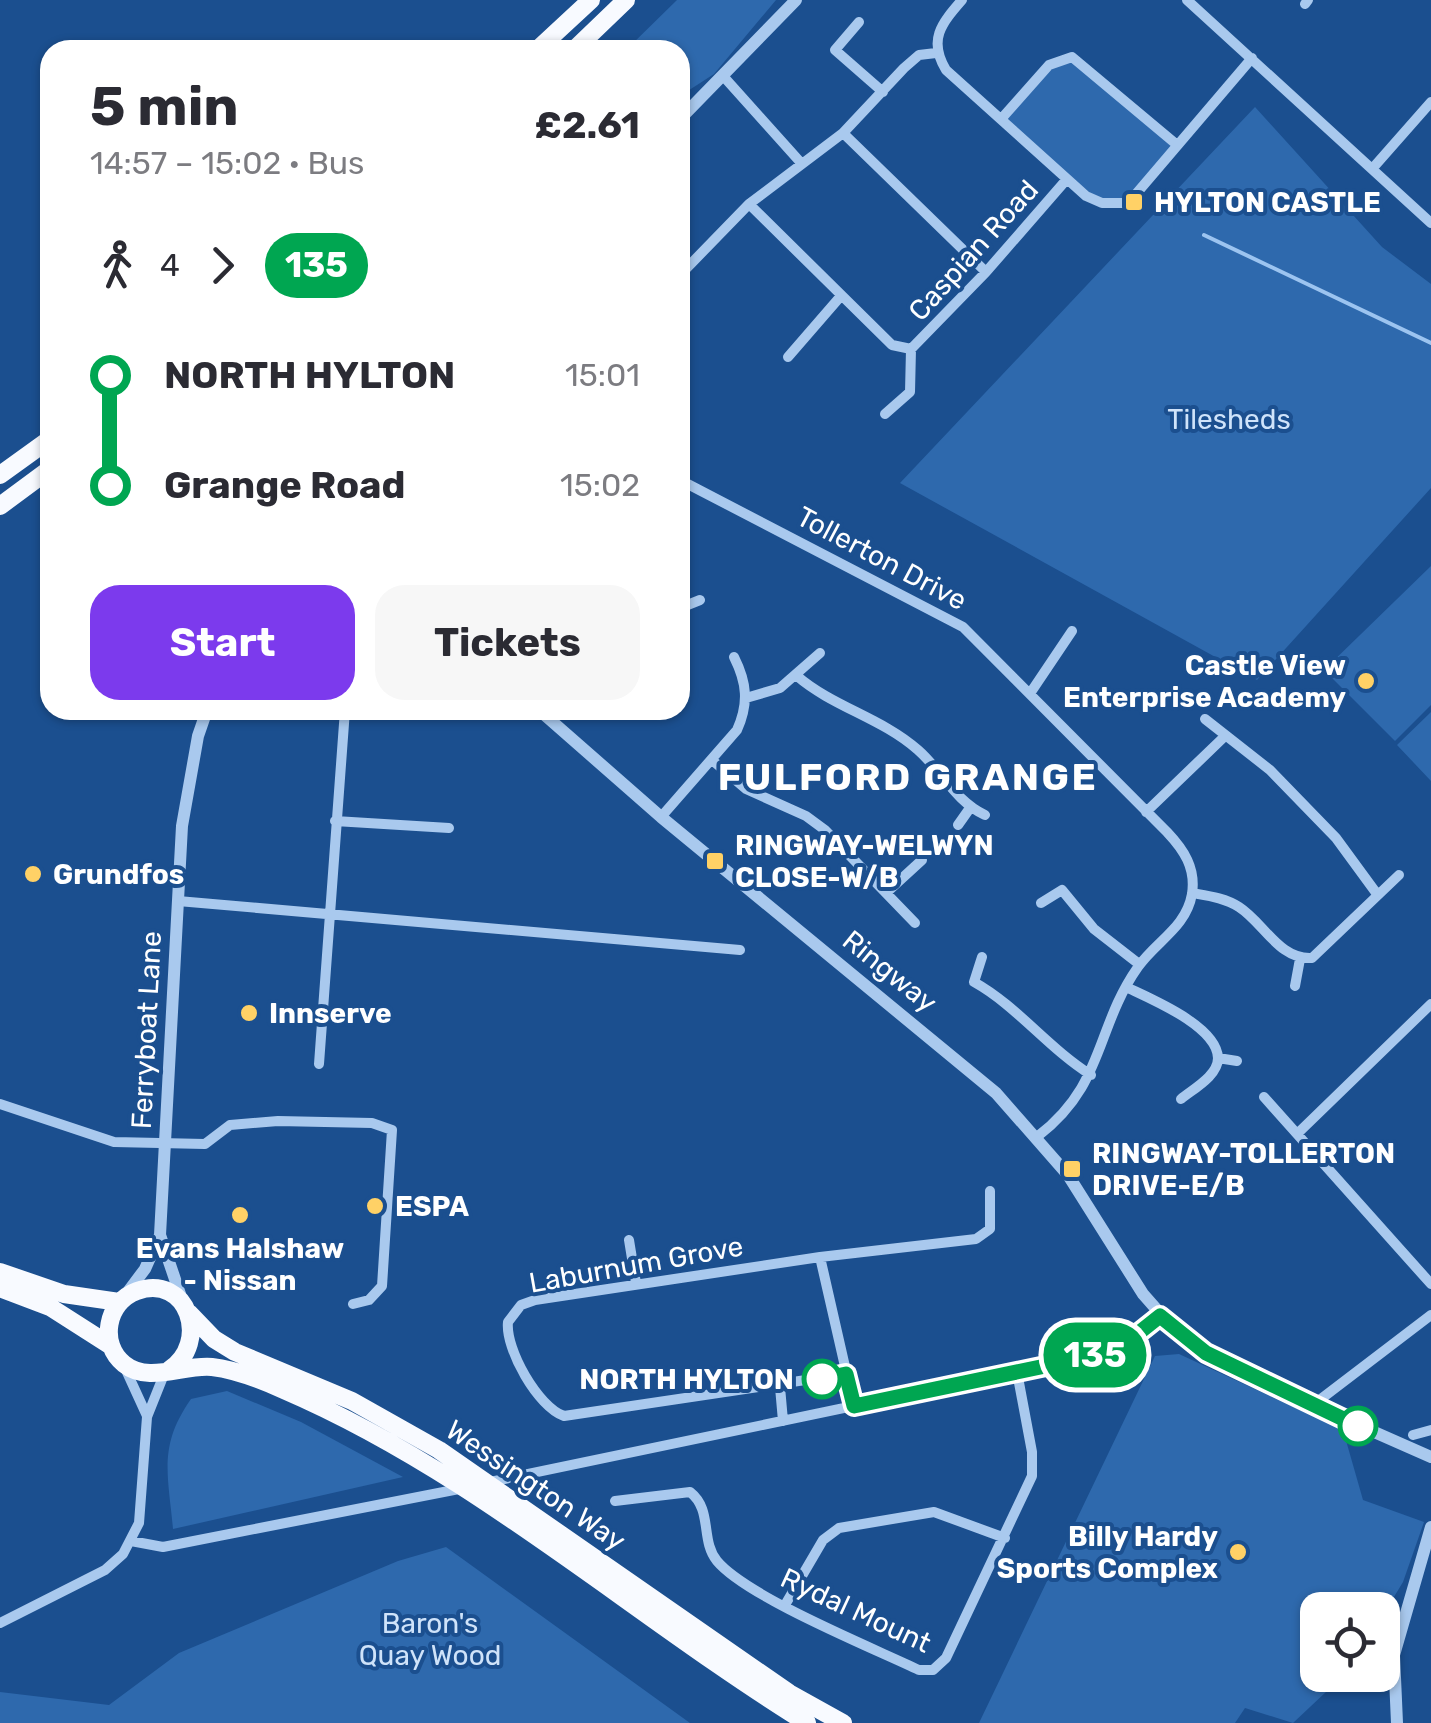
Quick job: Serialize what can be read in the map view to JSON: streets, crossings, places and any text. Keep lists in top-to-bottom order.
{
  "streets": {
    "highway": ["Wessington Way"],
    "street": [
      "Caspian Road",
      "Tollerton Drive",
      "Ringway",
      "Ferryboat Lane",
      "Laburnum Grove",
      "Rydal Mount"
    ]
  },
  "crossings": [
    ["Ferryboat Lane", "Wessington Way"]
  ],
  "districts": ["FULFORD GRANGE"],
  "parks": ["Tilesheds", "Baron's Quay Wood"],
  "places": {
    "transit": ["HYLTON CASTLE", "RINGWAY-WELWYN CLOSE-W/B", "RINGWAY-TOLLERTON DRIVE-E/B"],
    "other": [
      "Castle View Enterprise Academy",
      "Grundfos",
      "Innserve",
      "ESPA",
      "Evans Halshaw - Nissan",
      "NORTH HYLTON",
      "Billy Hardy Sports Complex"
    ]
  },
  "lines": ["bus line 135"],
  "page": {
    "on_map": "135",
    "heading": ["5 min", "14:57 – 15:02 · Bus", "£2.61"],
    "legs": ["4", "135"],
    "list": [
      {
        "name": "NORTH HYLTON",
        "value": "15:01"
      },
      {
        "name": "Grange Road",
        "value": "15:02"
      }
    ],
    "buttons": ["Start", "Tickets"]
  }
}
